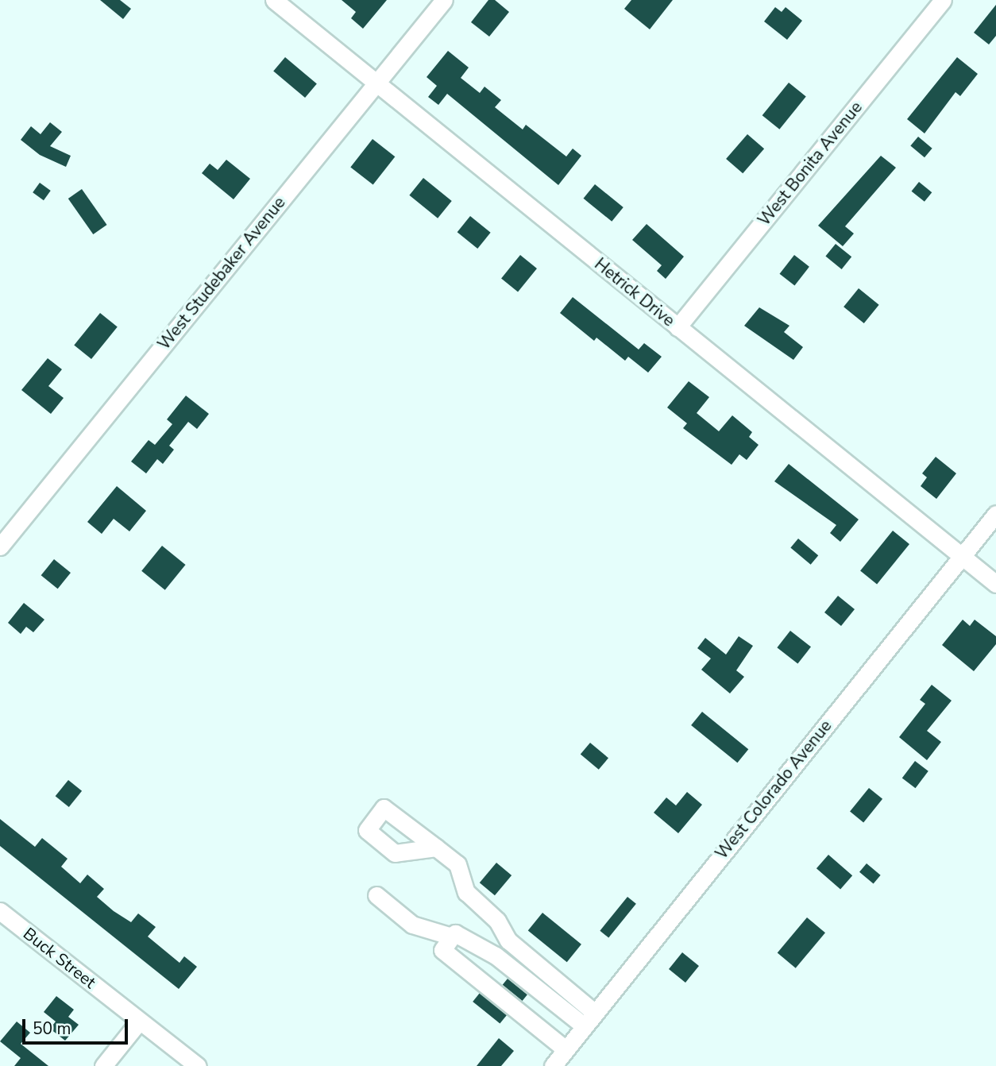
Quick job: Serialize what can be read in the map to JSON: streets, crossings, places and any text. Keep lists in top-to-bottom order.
{
  "streets": {
    "street": [
      "West Bonita Avenue",
      "West Studebaker Avenue",
      "Hetrick Drive",
      "West Colorado Avenue",
      "Buck Street"
    ]
  },
  "crossings": [
    ["West Bonita Avenue", "Hetrick Drive"],
    ["West Studebaker Avenue", "Hetrick Drive"],
    ["Hetrick Drive", "West Colorado Avenue"]
  ],
  "scale_bar": "50 m"
}
